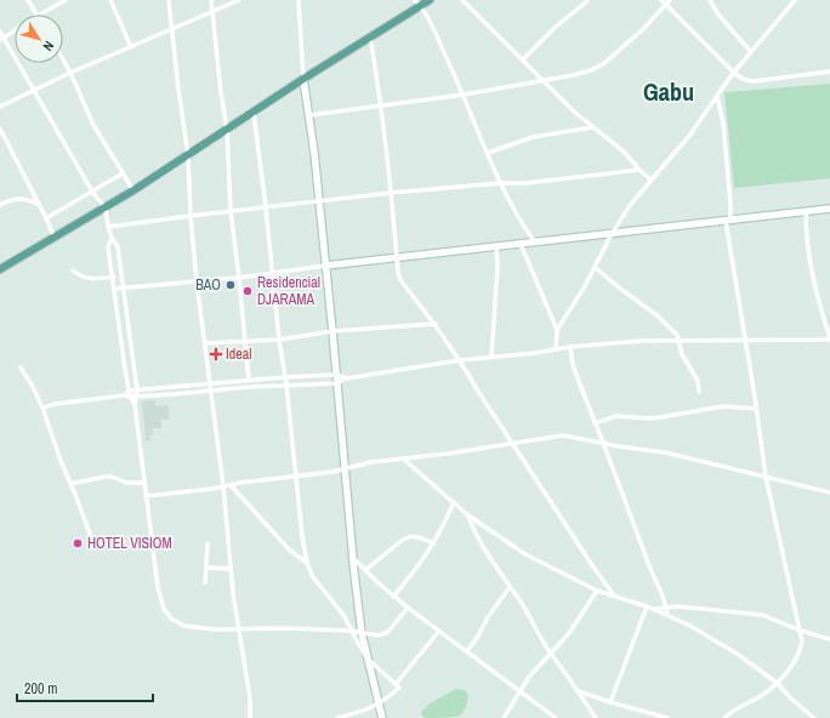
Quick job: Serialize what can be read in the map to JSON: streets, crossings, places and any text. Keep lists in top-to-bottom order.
{
  "districts": ["Gabu"],
  "places": {
    "other": ["BAO", "Residencial DJARAMA", "HOTEL VISIOM"],
    "health": ["Ideal"]
  },
  "scale_bar": "200 m",
  "north": "bottom right"
}
